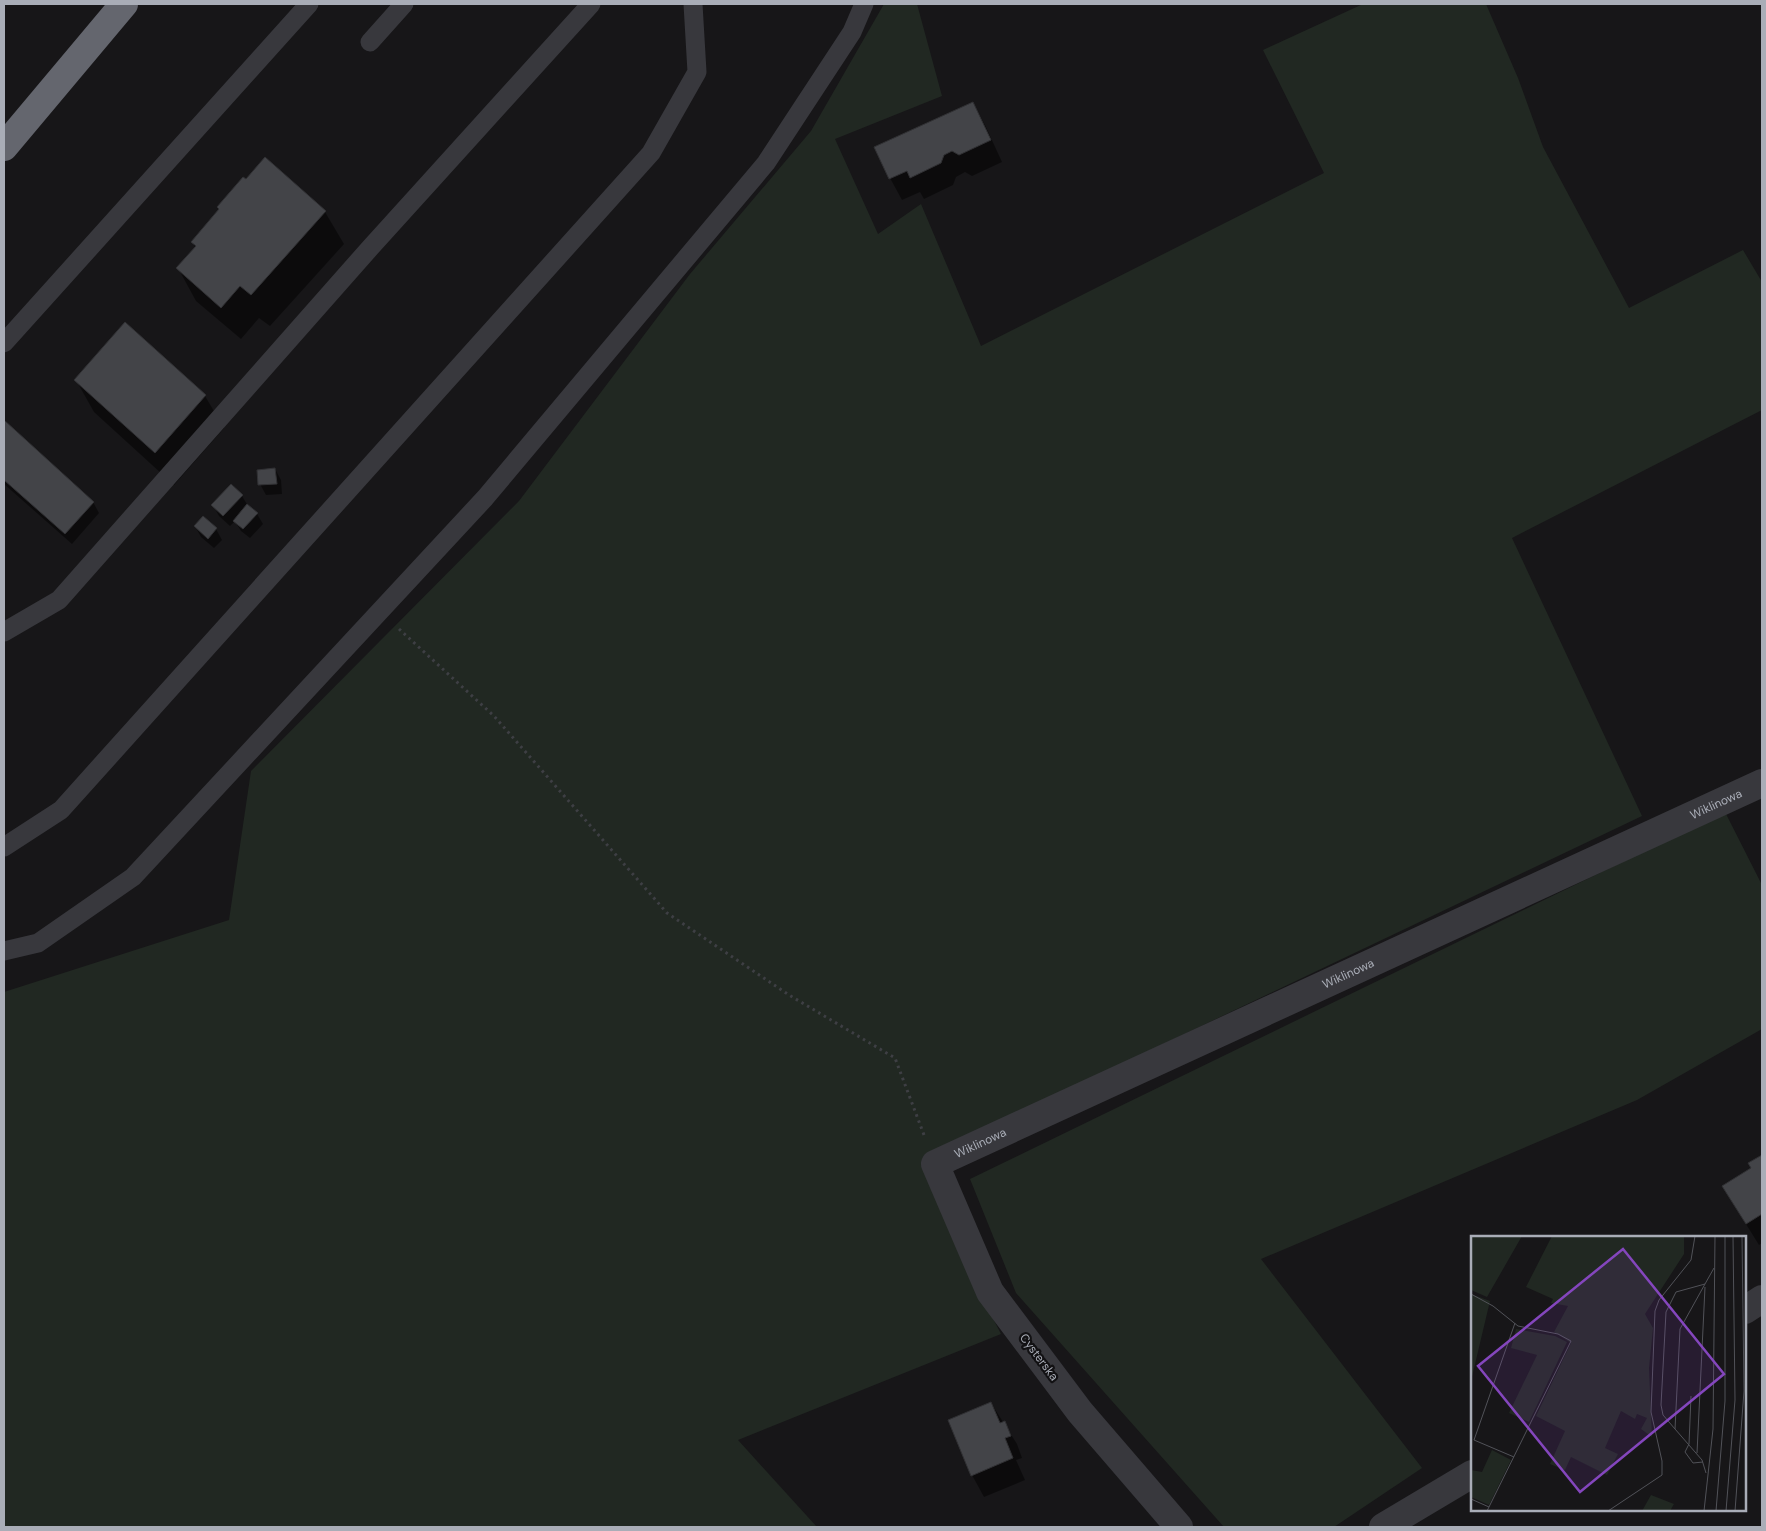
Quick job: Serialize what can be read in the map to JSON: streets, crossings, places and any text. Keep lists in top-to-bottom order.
{
  "streets": {
    "street": ["Wiklinowa", "Cysterska"]
  },
  "crossings": [
    ["Wiklinowa", "Cysterska"]
  ]
}
